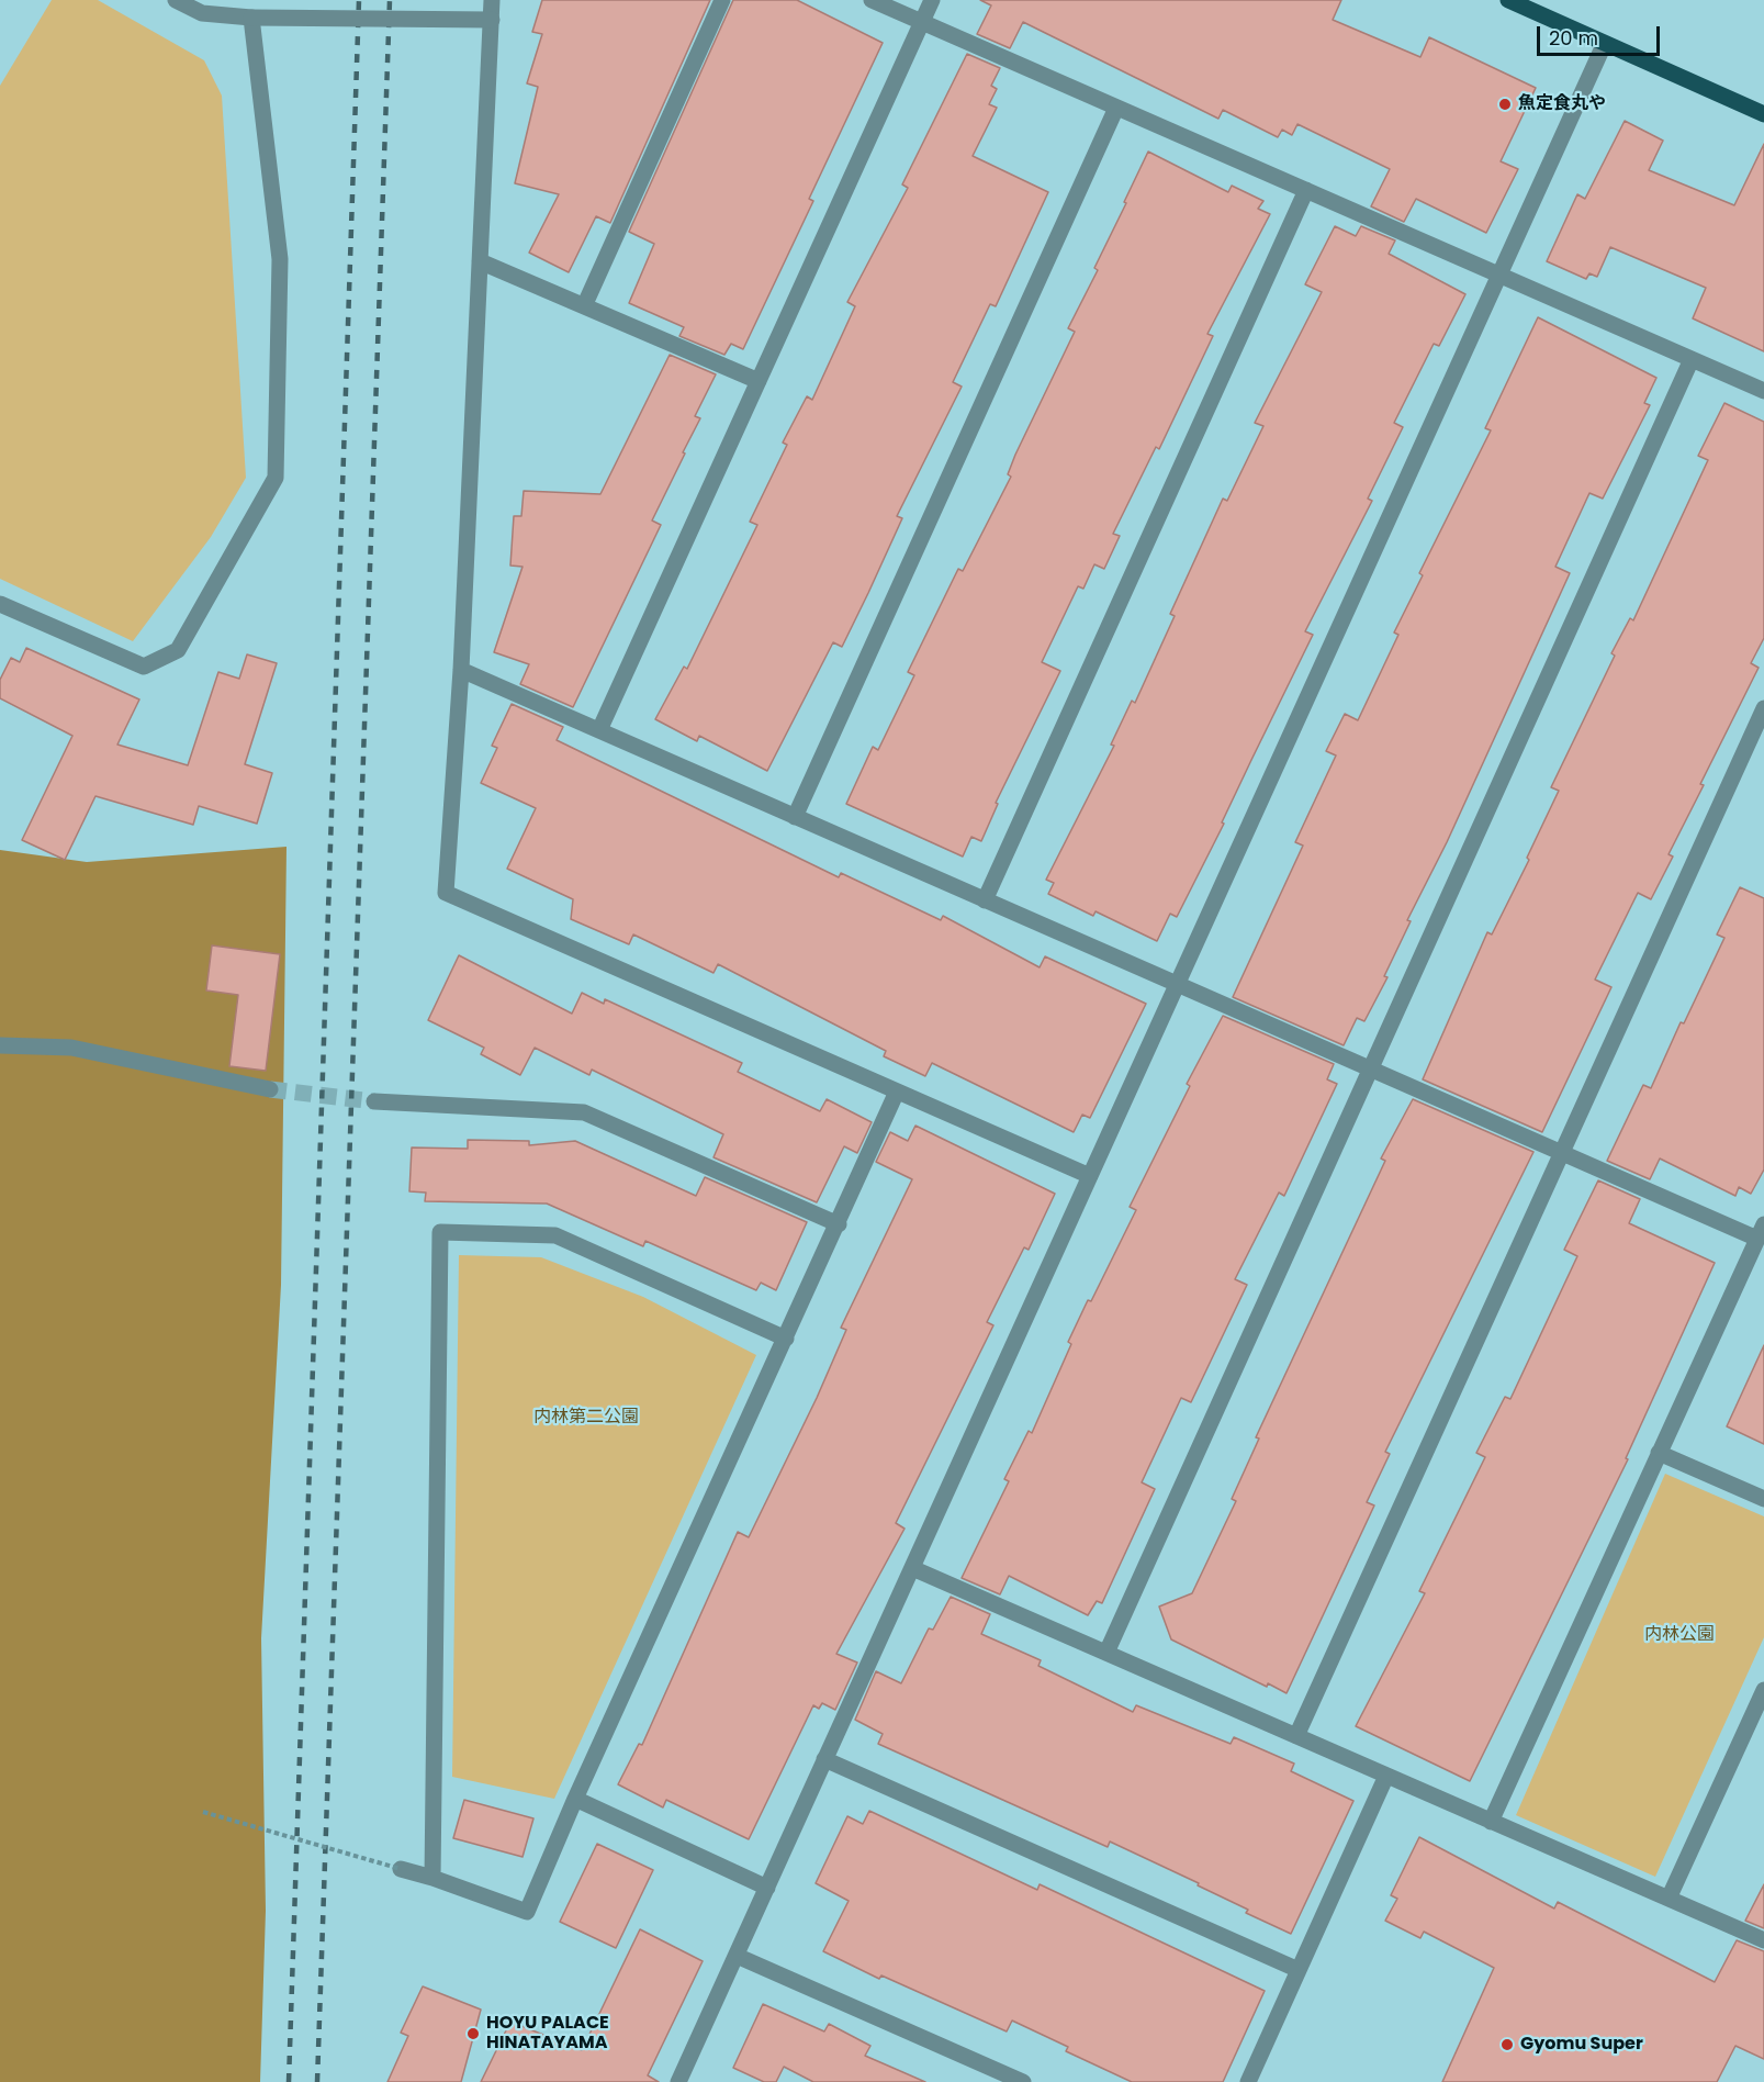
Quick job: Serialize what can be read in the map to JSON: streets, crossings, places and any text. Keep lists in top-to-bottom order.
{
  "parks": ["内林第二公園", "内林公園"],
  "places": ["魚定食丸や", "HOYU PALACE HINATAYAMA", "Gyomu Super"],
  "scale_bar": "20 m"
}
